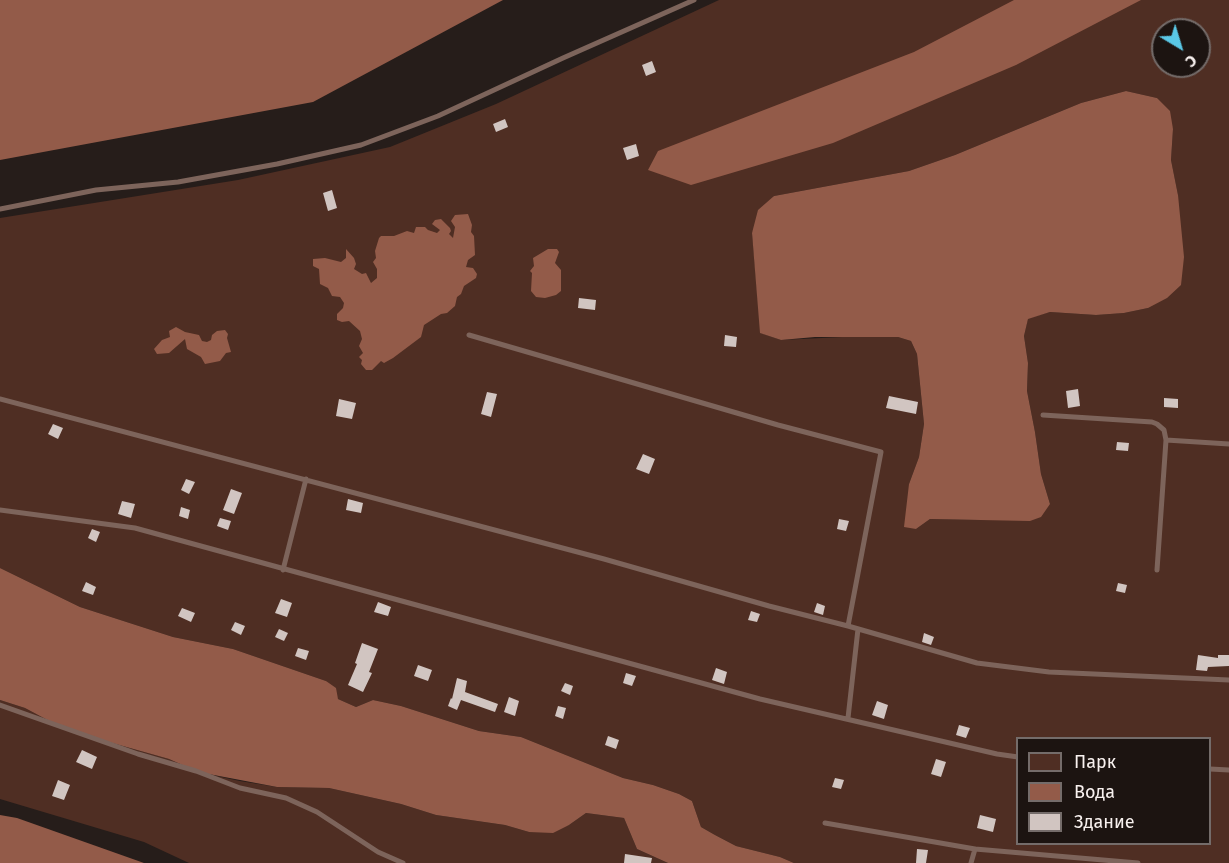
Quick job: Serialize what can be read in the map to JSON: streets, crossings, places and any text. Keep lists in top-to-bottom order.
{
  "legend": ["Парк", "Вода", "Здание"],
  "north": "bottom right"
}
